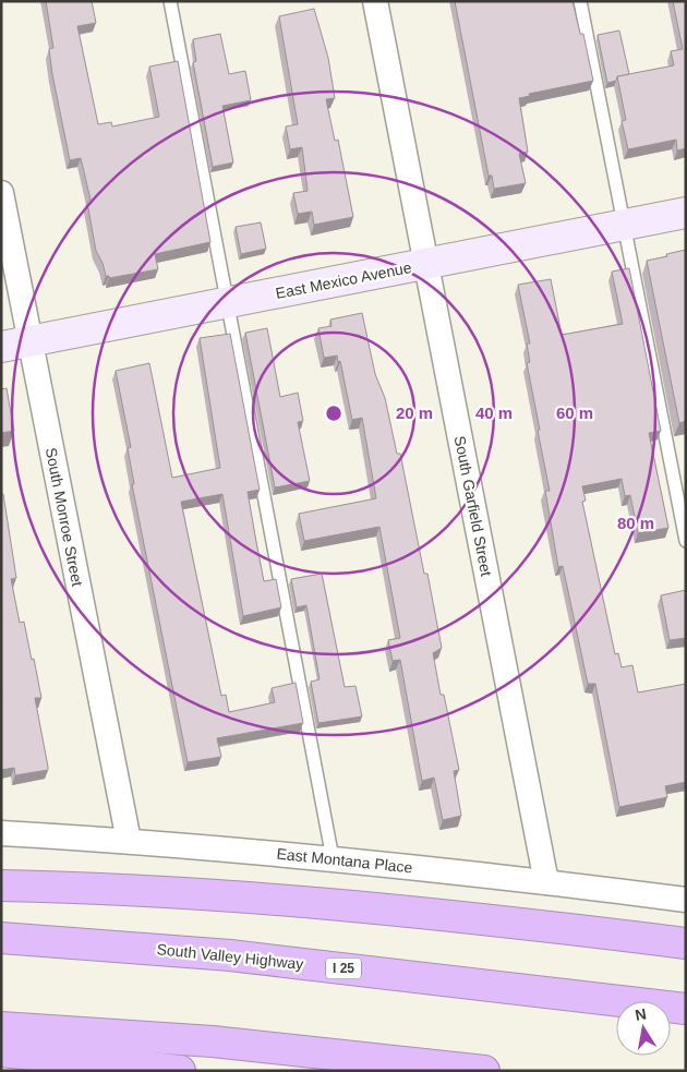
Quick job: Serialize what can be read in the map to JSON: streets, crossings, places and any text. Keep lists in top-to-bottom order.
{
  "streets": {
    "highway": ["South Valley Highway", "I 25"],
    "street": [
      "East Mexico Avenue",
      "South Garfield Street",
      "South Monroe Street",
      "East Montana Place"
    ]
  },
  "crossings": [
    ["East Mexico Avenue", "South Garfield Street"],
    ["East Mexico Avenue", "South Monroe Street"],
    ["South Garfield Street", "East Montana Place"],
    ["South Monroe Street", "East Montana Place"]
  ],
  "north": "top",
  "rings": [
    "20 m",
    "40 m",
    "60 m",
    "80 m"
  ]
}
